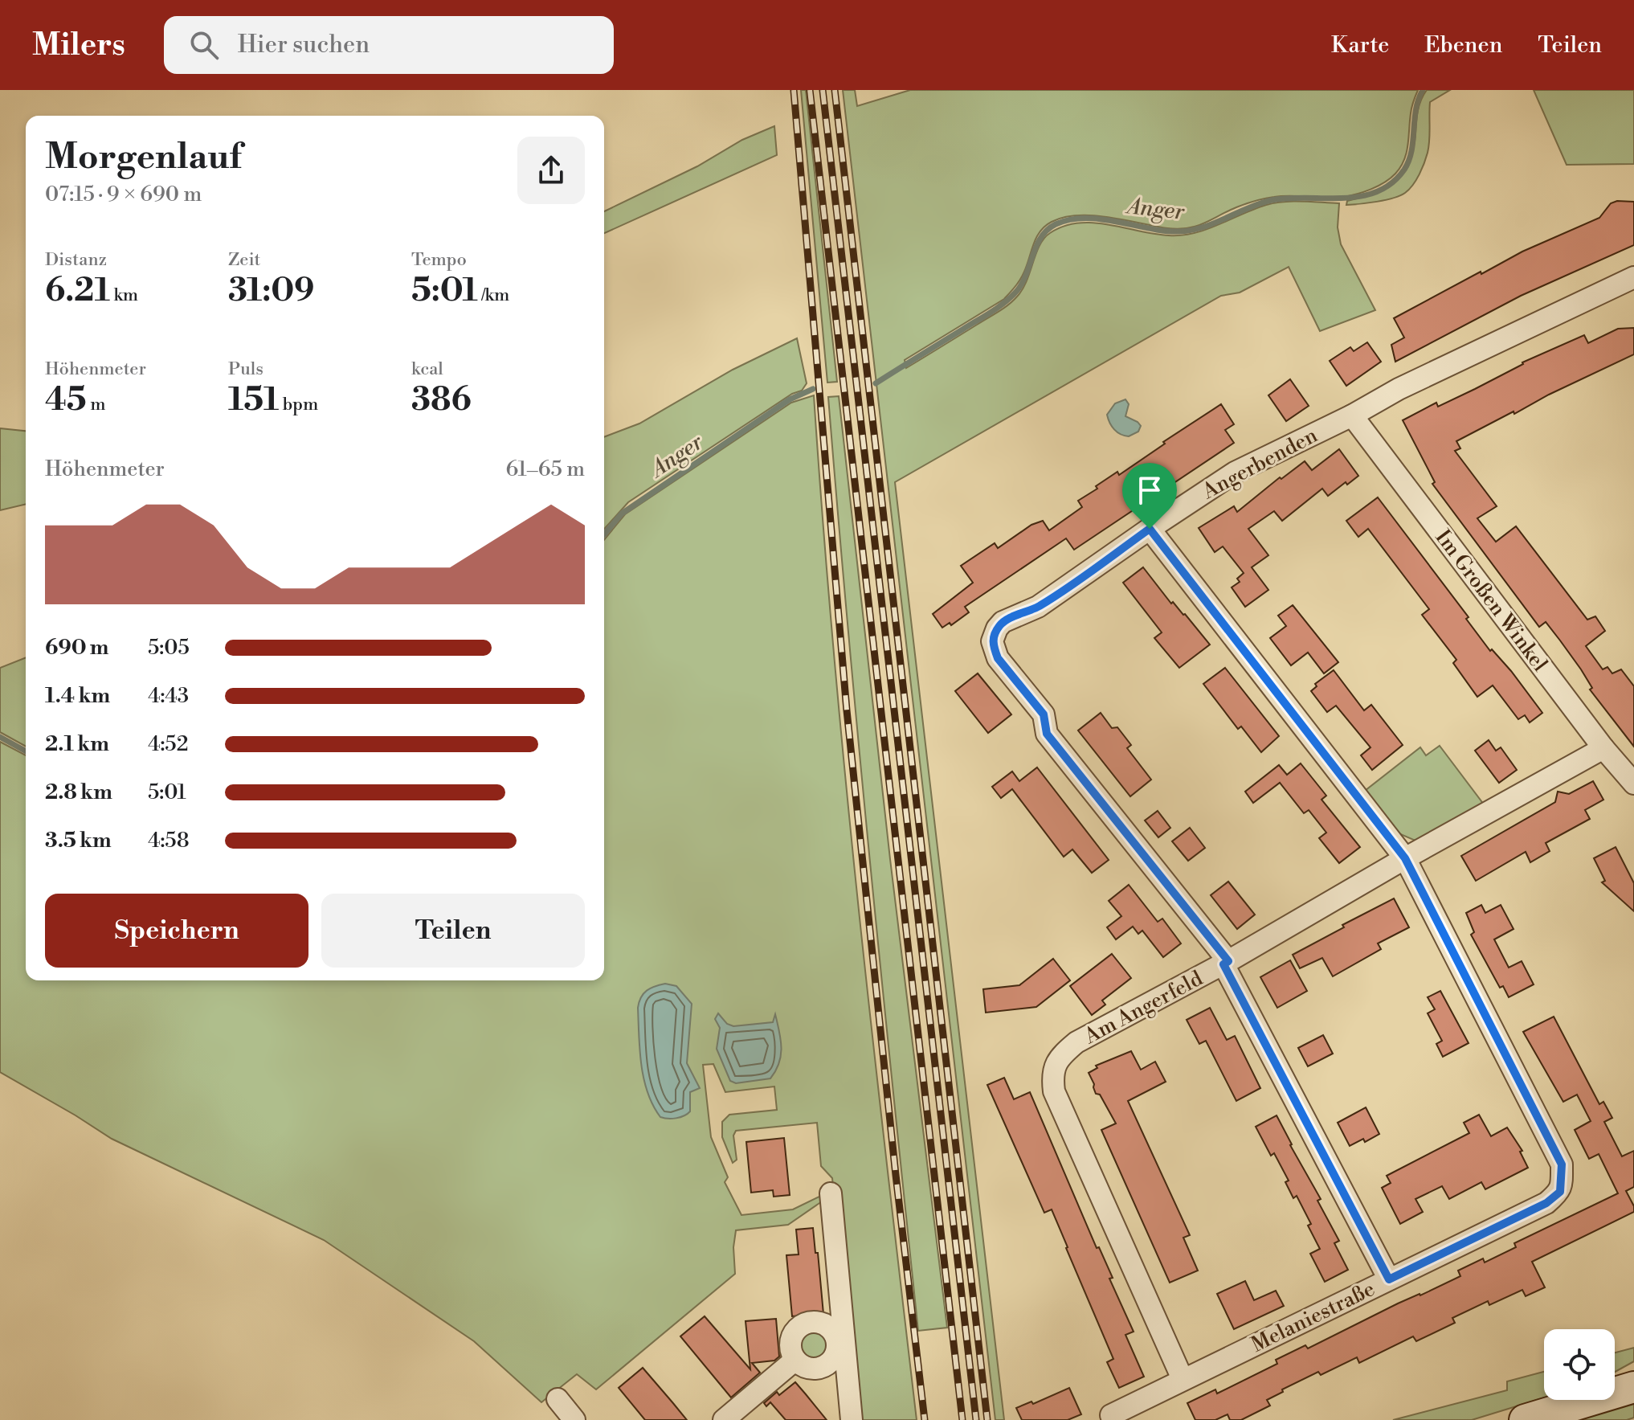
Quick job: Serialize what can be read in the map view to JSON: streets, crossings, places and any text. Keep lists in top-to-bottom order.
{
  "streets": {
    "street": [
      "Angerbenden",
      "Im Großen Winkel",
      "Am Angerfeld",
      "Melaniestraße"
    ]
  },
  "crossings": [
    ["Angerbenden", "Im Großen Winkel"],
    ["Angerbenden", "Am Angerfeld"],
    ["Angerbenden", "Melaniestraße"],
    ["Im Großen Winkel", "Am Angerfeld"],
    ["Am Angerfeld", "Melaniestraße"]
  ],
  "water": ["Anger"],
  "page": {
    "header": "Milers",
    "search": "Hier suchen",
    "nav": ["Karte", "Ebenen", "Teilen"],
    "heading": ["Morgenlauf", "07:15 · 9 × 690 m"],
    "stats": [
      ["Distanz", "6.21 km"],
      ["Zeit", "31:09"],
      ["Tempo", "5:01 /km"],
      ["Höhenmeter", "45 m"],
      ["Puls", "151 bpm"],
      ["kcal", "386"]
    ],
    "chart": ["Höhenmeter", "61–65 m"],
    "list": [
      {
        "name": "690 m",
        "note": "5:05"
      },
      {
        "name": "1.4 km",
        "note": "4:43"
      },
      {
        "name": "2.1 km",
        "note": "4:52"
      },
      {
        "name": "2.8 km",
        "note": "5:01"
      },
      {
        "name": "3.5 km",
        "note": "4:58"
      }
    ],
    "buttons": ["Speichern", "Teilen"]
  }
}
